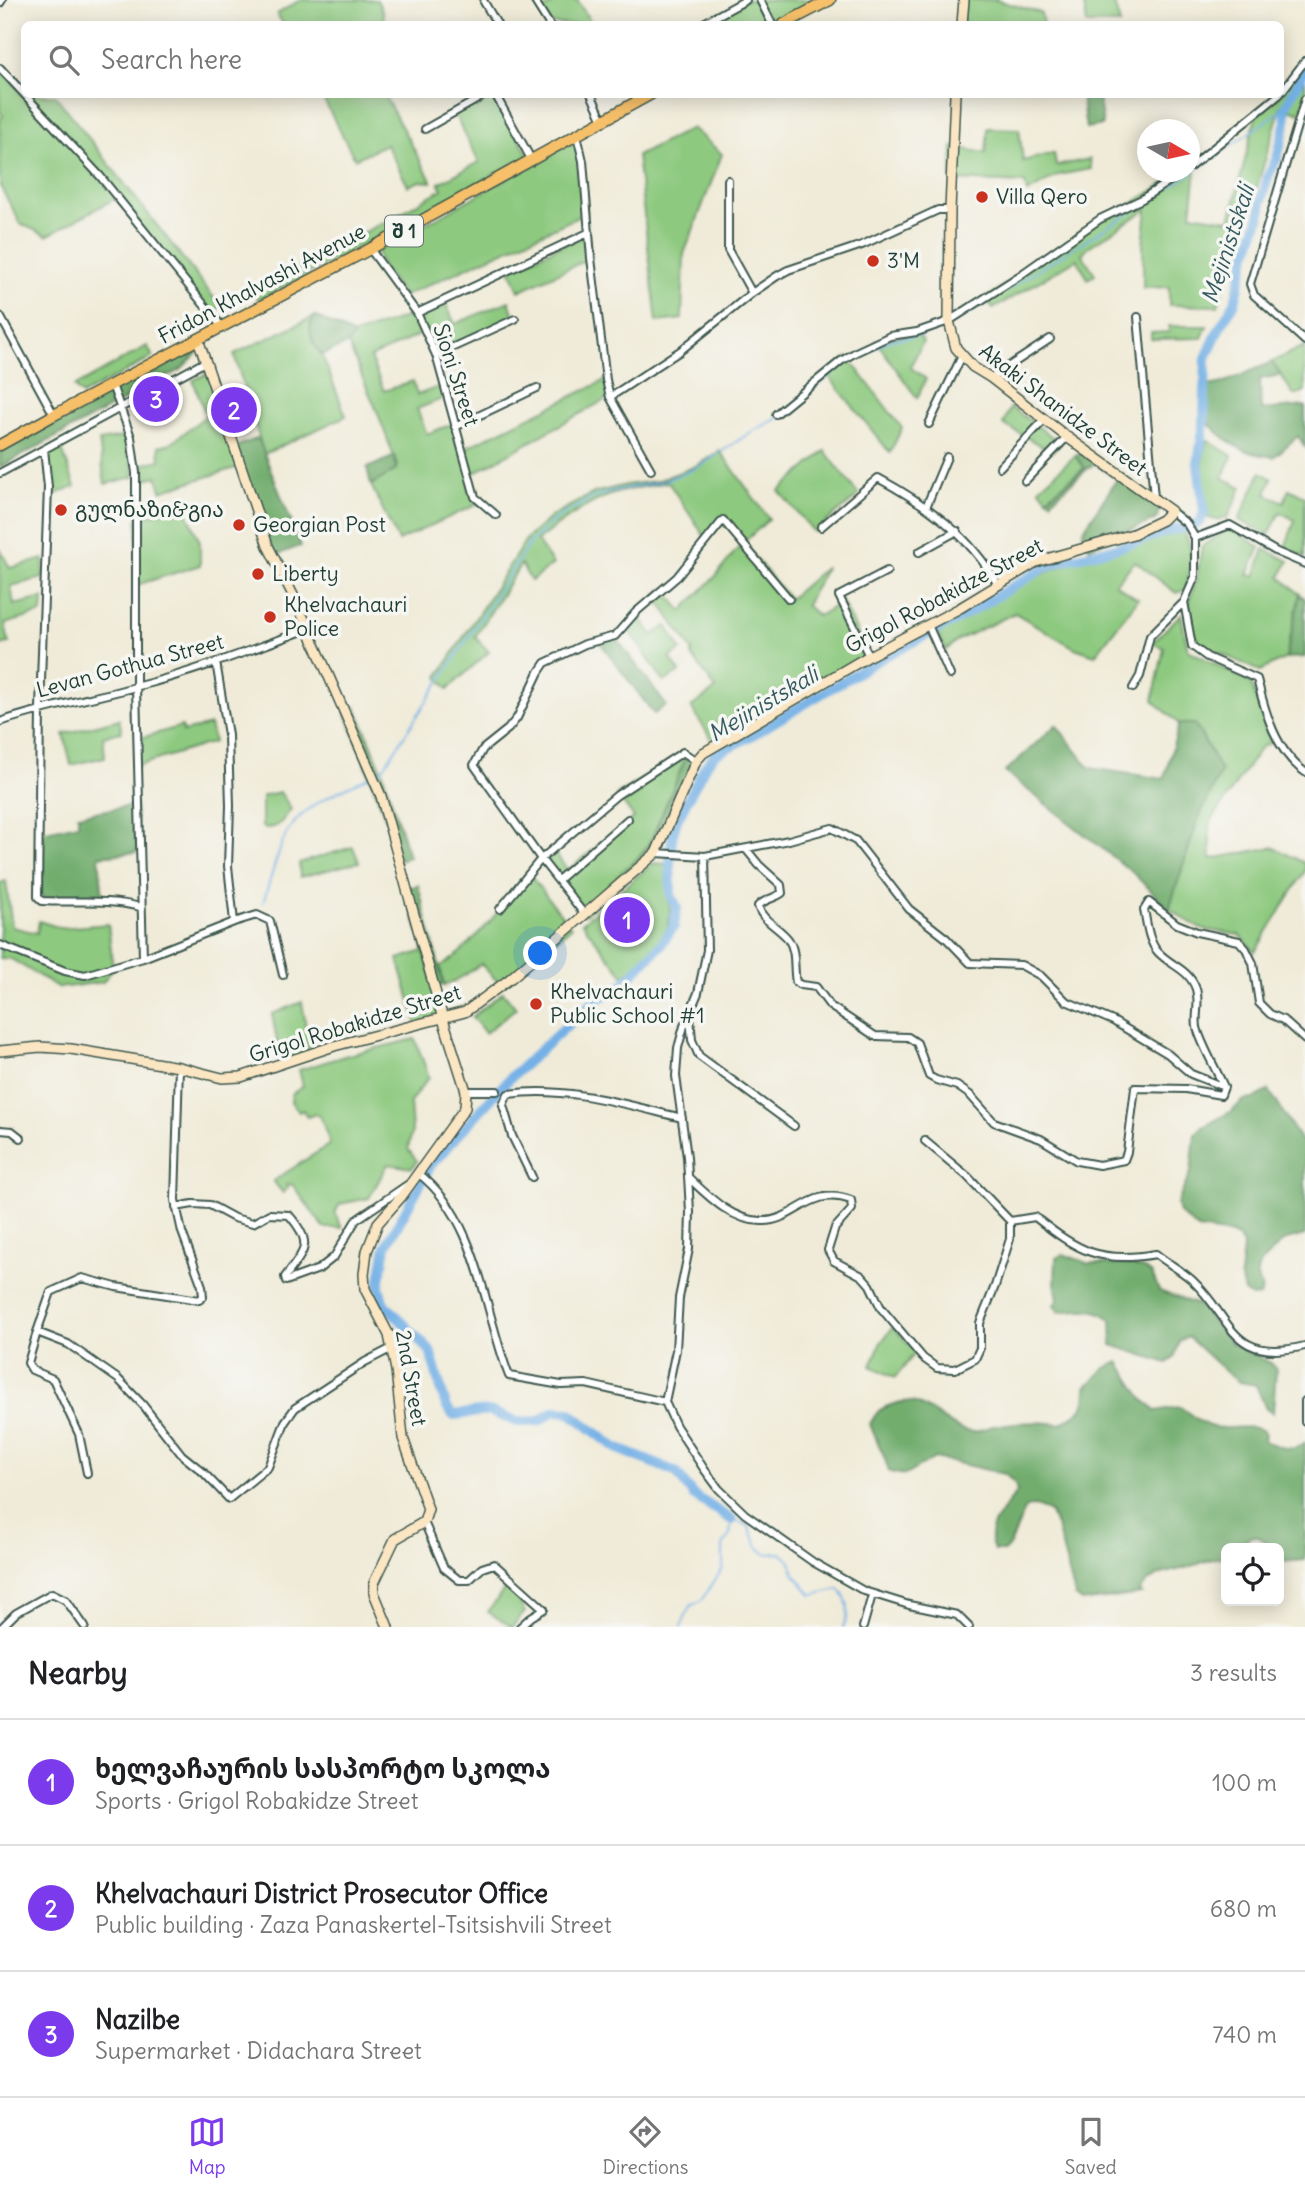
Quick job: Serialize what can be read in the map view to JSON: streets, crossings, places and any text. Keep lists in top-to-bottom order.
{
  "streets": {
    "main road": ["შ 1", "Fridon Khalvashi Avenue"],
    "street": [
      "Sioni Street",
      "Akaki Shanidze Street",
      "Grigol Robakidze Street",
      "Levan Gothua Street",
      "2nd Street"
    ]
  },
  "crossings": [
    ["Fridon Khalvashi Avenue", "Sioni Street"],
    ["Akaki Shanidze Street", "Grigol Robakidze Street"]
  ],
  "water": ["Mejinistskali"],
  "places": [
    "Villa Qero",
    "3'M",
    "გულნაზი&გია",
    "Georgian Post",
    "Liberty",
    "Khelvachauri Police",
    "Khelvachauri Public School #1"
  ],
  "north": "right",
  "page": {
    "search": "Search here",
    "pins": ["3", "2", "1"],
    "heading": ["Nearby", "3 results"],
    "list": [
      {
        "mark": "1",
        "name": "ხელვაჩაურის სასპორტო სკოლა",
        "note": "Sports · Grigol Robakidze Street",
        "value": "100 m"
      },
      {
        "mark": "2",
        "name": "Khelvachauri District Prosecutor Office",
        "note": "Public building · Zaza Panaskertel-Tsitsishvili Street",
        "value": "680 m"
      },
      {
        "mark": "3",
        "name": "Nazilbe",
        "note": "Supermarket · Didachara Street",
        "value": "740 m"
      }
    ],
    "nav": ["Map", "Directions", "Saved"]
  }
}
